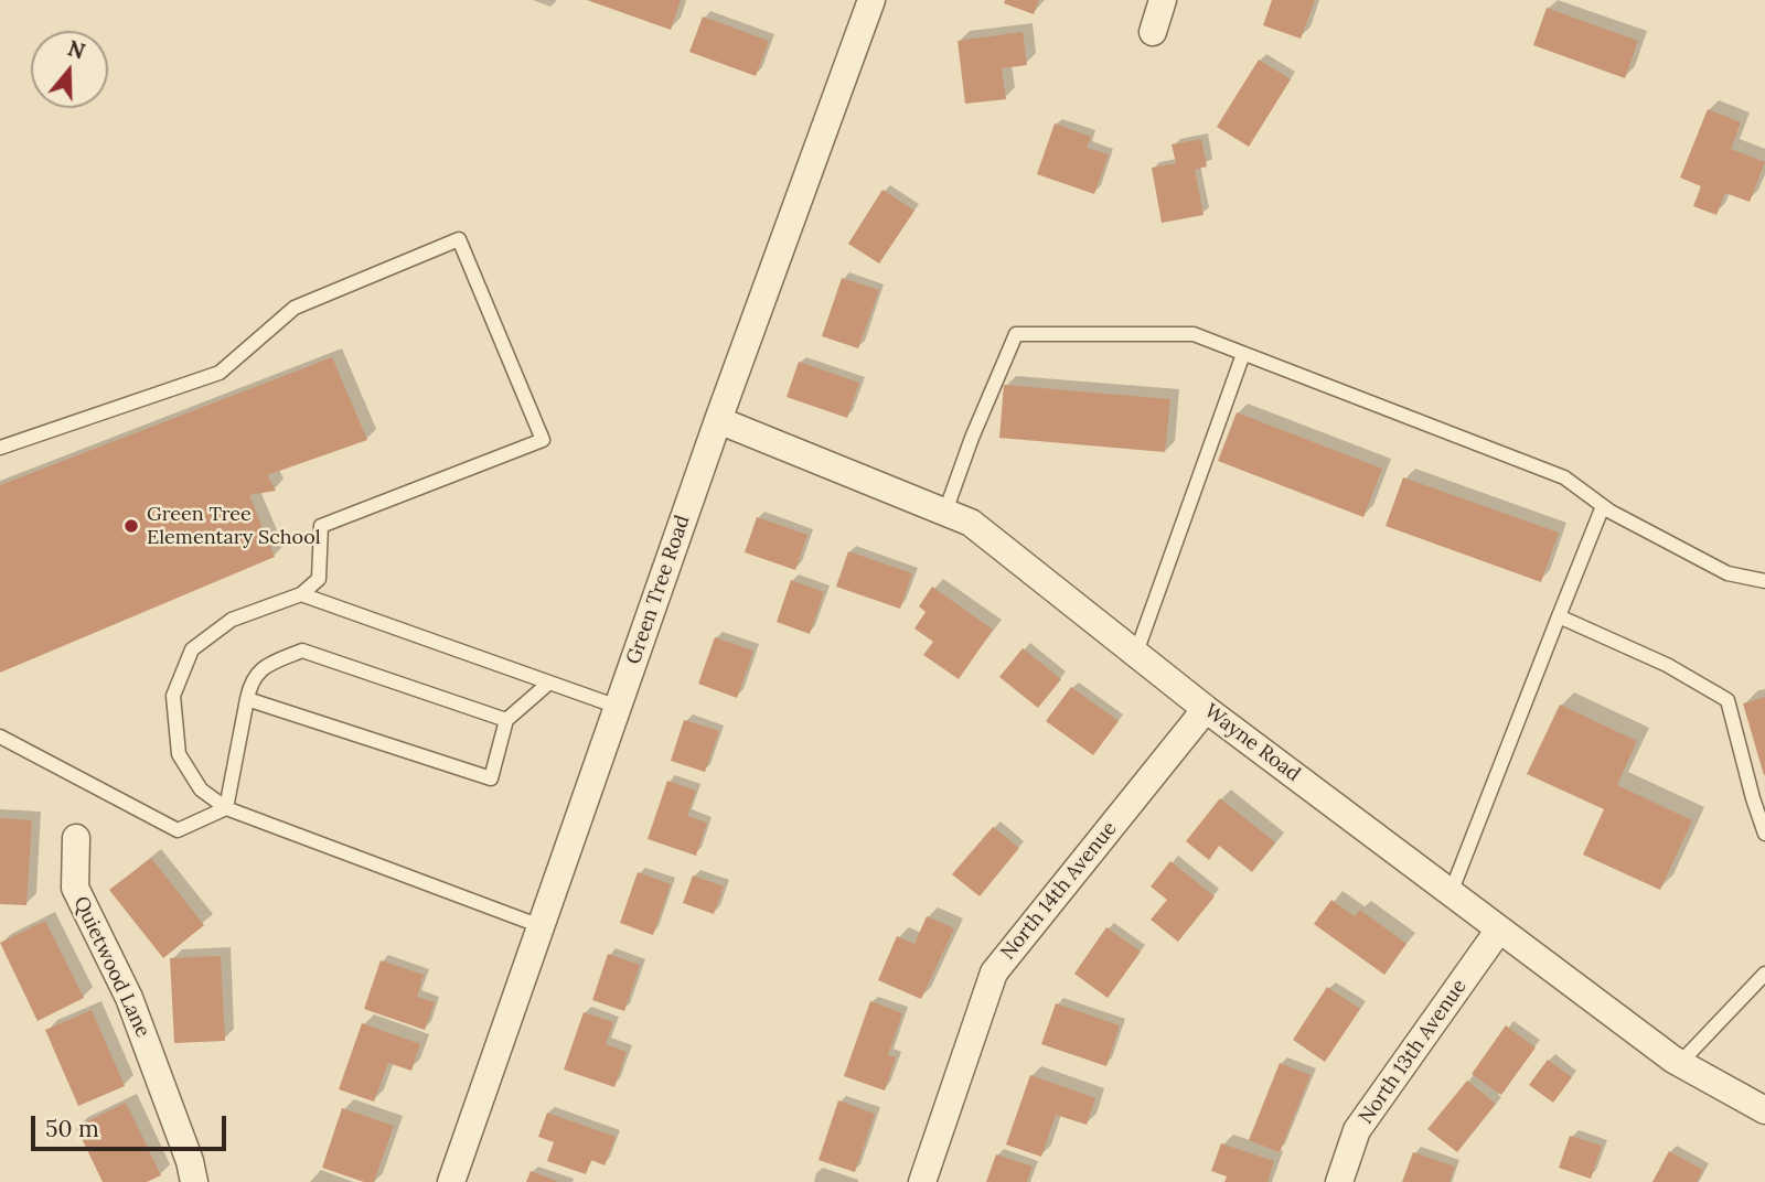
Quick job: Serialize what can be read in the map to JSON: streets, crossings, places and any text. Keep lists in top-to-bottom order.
{
  "streets": {
    "street": [
      "Green Tree Road",
      "Wayne Road",
      "North 14th Avenue",
      "Quietwood Lane",
      "North 13th Avenue"
    ]
  },
  "crossings": [
    ["Green Tree Road", "Wayne Road"],
    ["Wayne Road", "North 14th Avenue"],
    ["Wayne Road", "North 13th Avenue"]
  ],
  "places": ["Green Tree Elementary School"],
  "scale_bar": "50 m",
  "north": "top"
}
